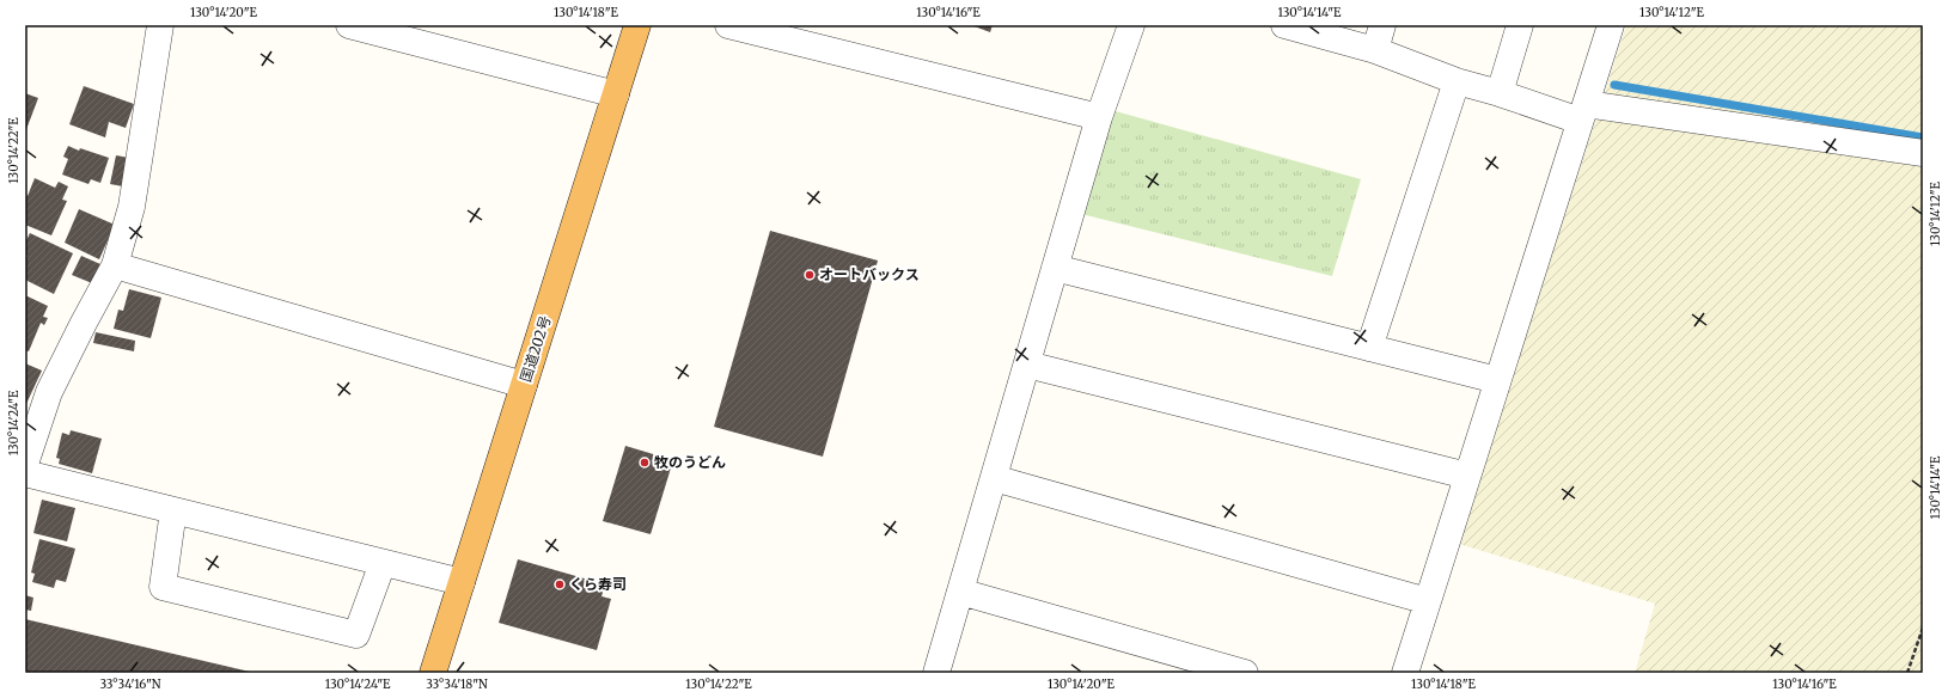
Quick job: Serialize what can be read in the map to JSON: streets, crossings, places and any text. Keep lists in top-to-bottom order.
{
  "streets": {
    "highway": ["国道202号"]
  },
  "places": ["オートバックス", "牧のうどん", "くら寿司"],
  "coordinates": [
    "130°14'20\"E",
    "130°14'18\"E",
    "130°14'16\"E",
    "130°14'14\"E",
    "130°14'12\"E",
    "130°14'22\"E",
    "130°14'24\"E",
    "33°34'16\"N",
    "33°34'18\"N"
  ]
}
